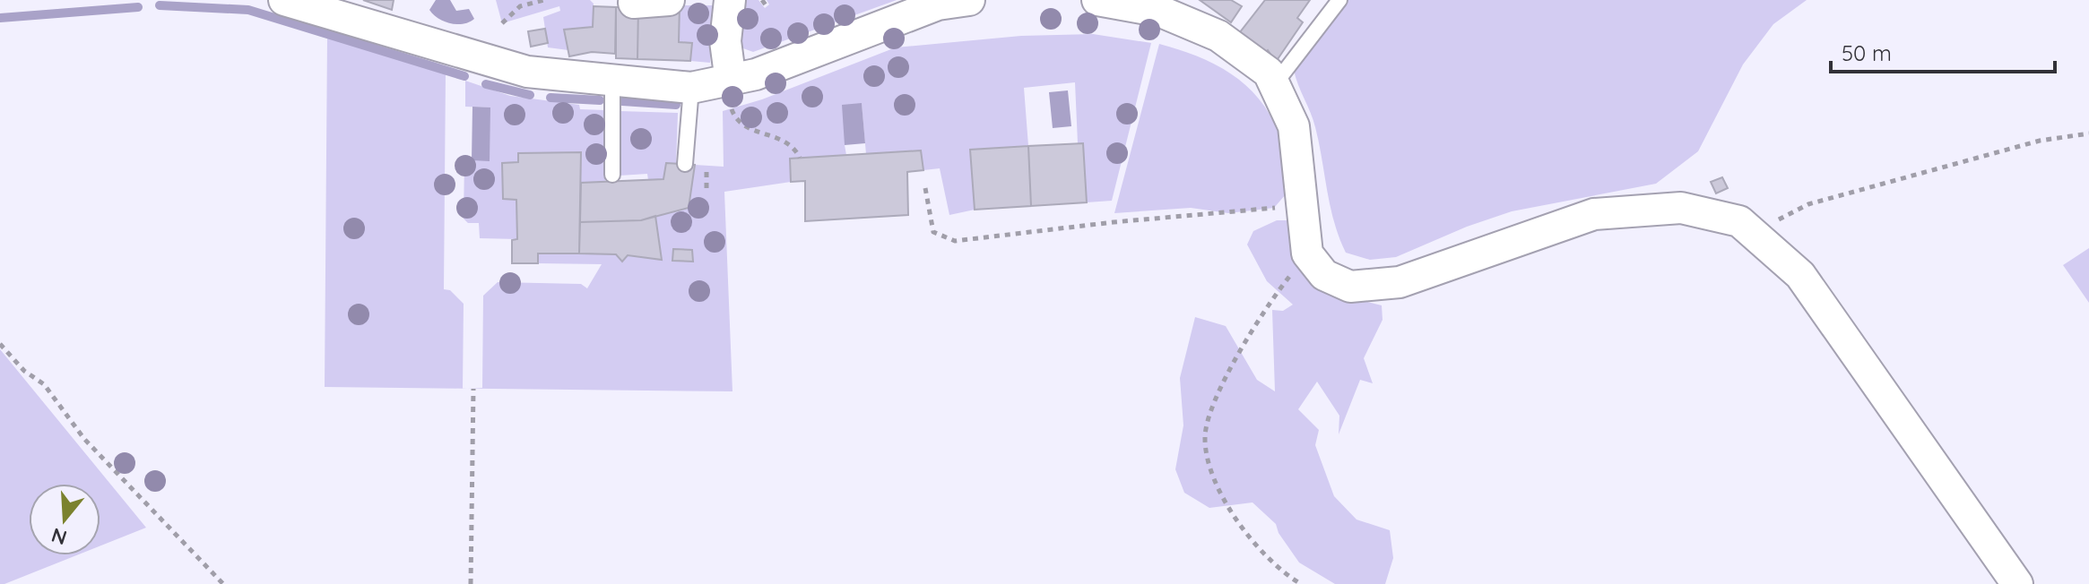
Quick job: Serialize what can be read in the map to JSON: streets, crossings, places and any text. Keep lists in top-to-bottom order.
{
  "scale_bar": "50 m",
  "north": "bottom"
}
